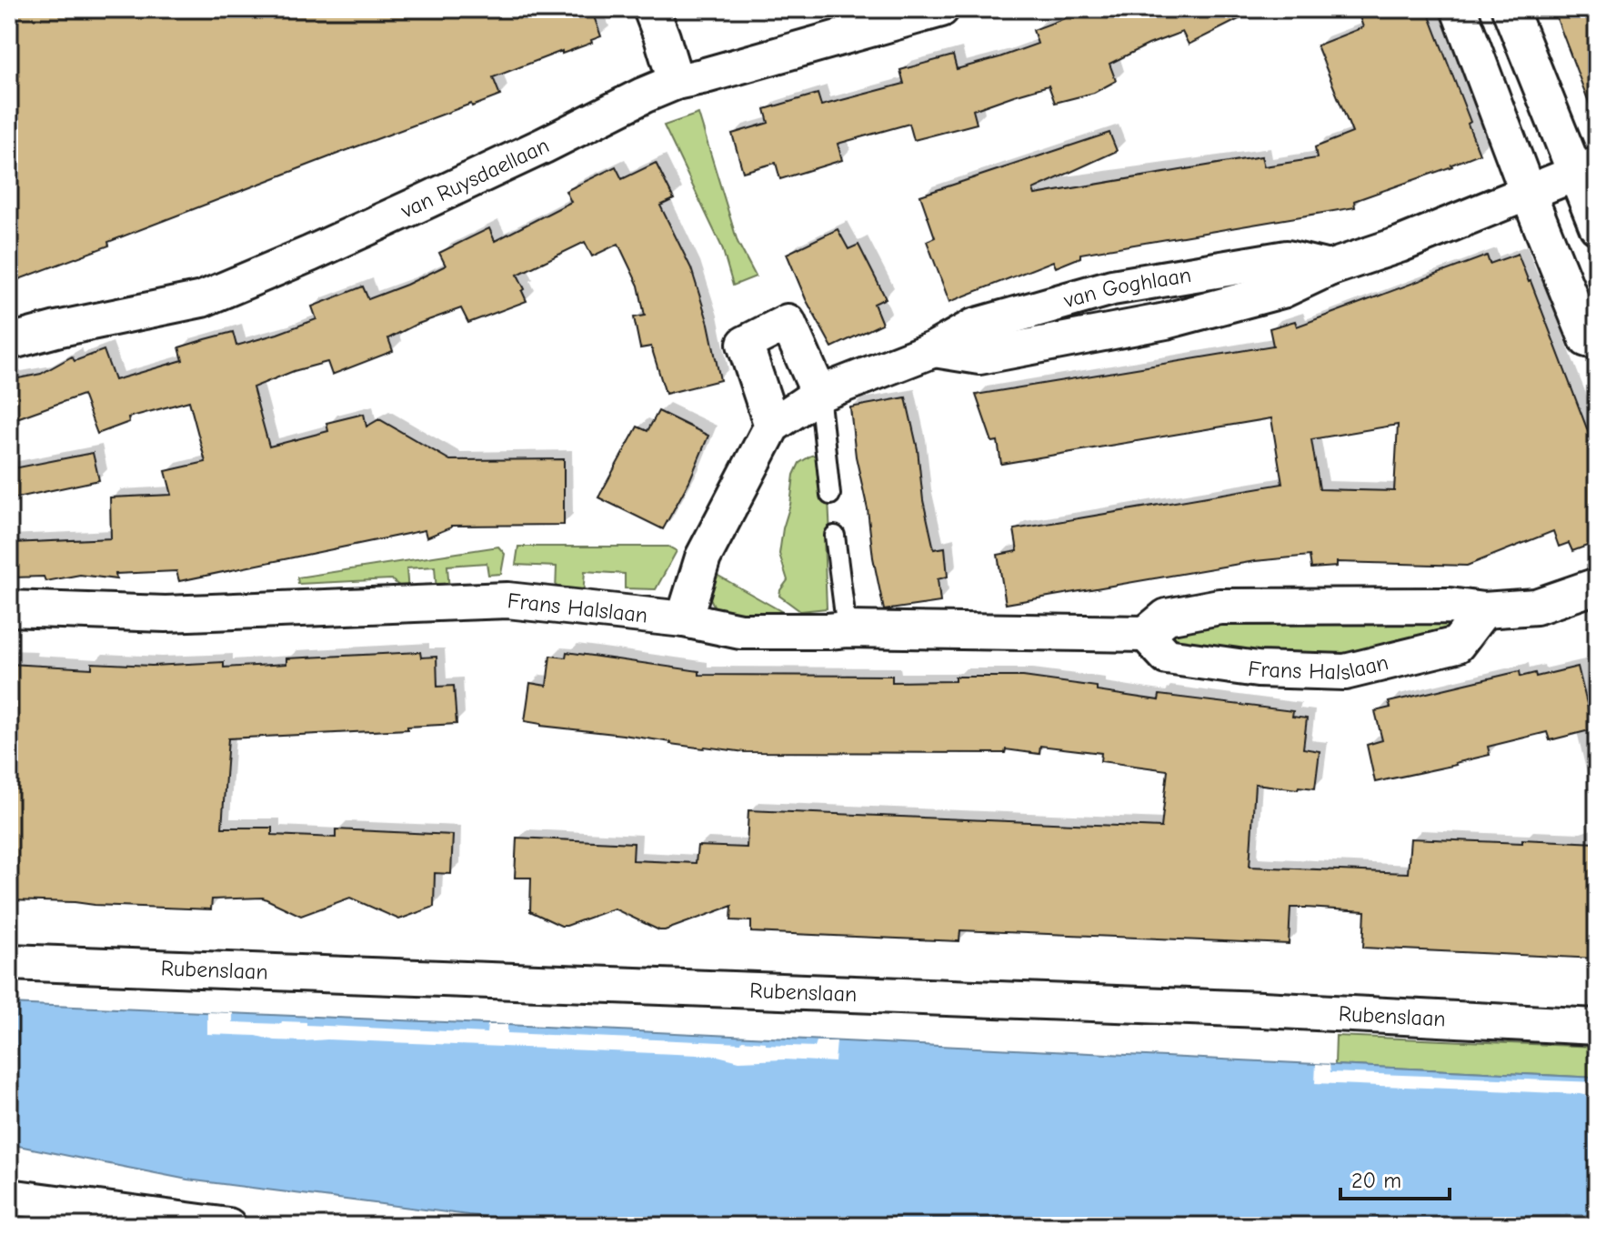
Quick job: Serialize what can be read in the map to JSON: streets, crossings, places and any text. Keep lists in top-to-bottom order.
{
  "streets": {
    "street": [
      "van Ruysdaellaan",
      "van Goghlaan",
      "Frans Halslaan",
      "Rubenslaan"
    ]
  },
  "crossings": [
    ["van Goghlaan", "Frans Halslaan"]
  ],
  "scale_bar": "20 m"
}
